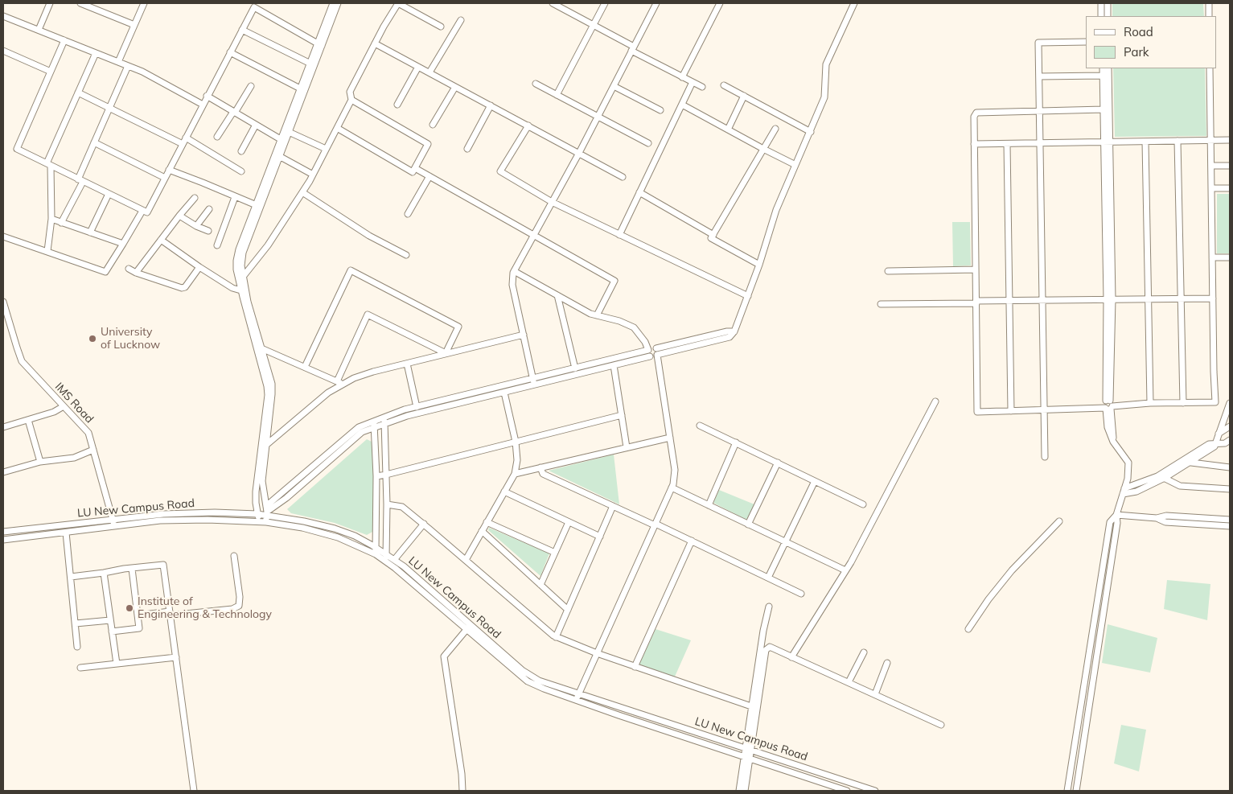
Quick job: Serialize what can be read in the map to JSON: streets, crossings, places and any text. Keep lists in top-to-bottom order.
{
  "streets": {
    "street": ["IMS Road", "LU New Campus Road"]
  },
  "crossings": [
    ["IMS Road", "LU New Campus Road"]
  ],
  "places": ["University of Lucknow", "Institute of Engineering & Technology"],
  "legend": ["Road", "Park"]
}
